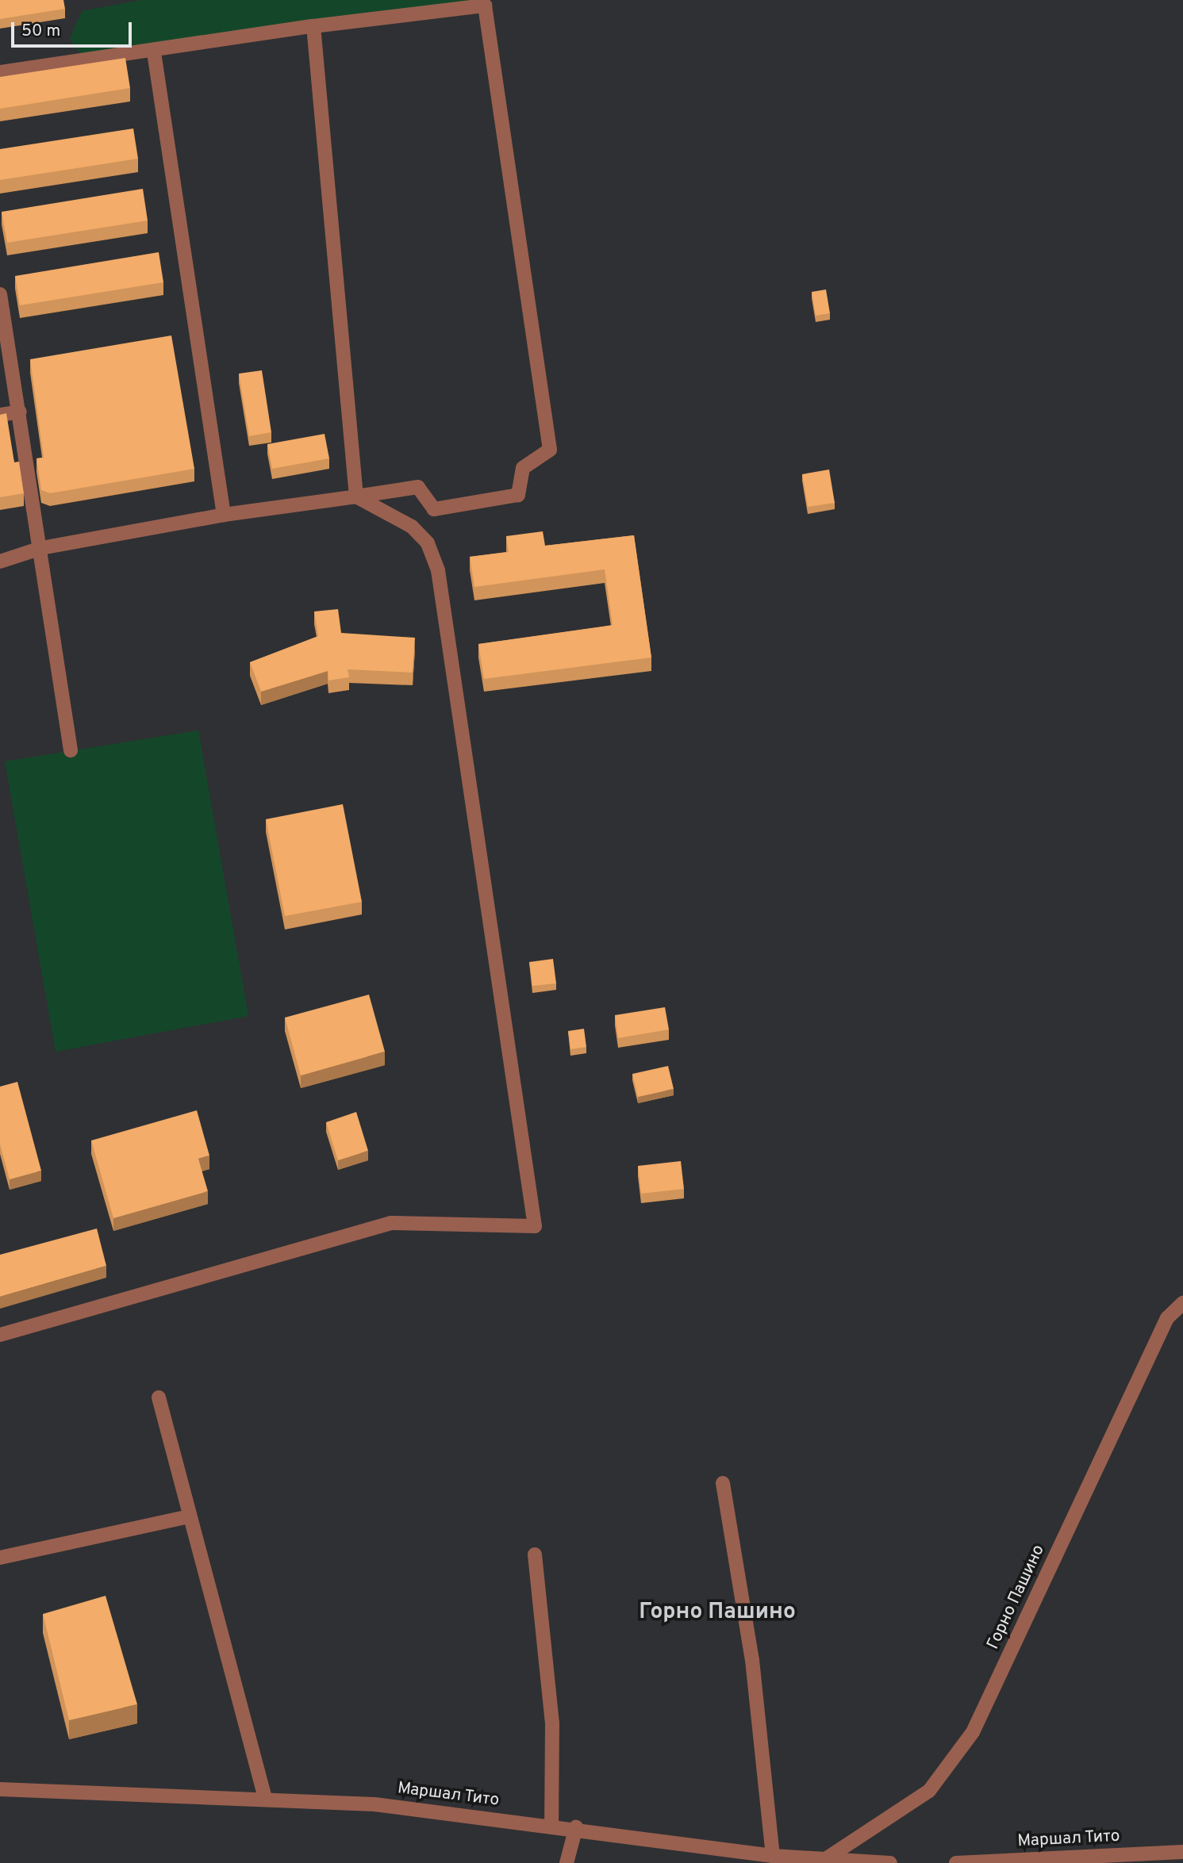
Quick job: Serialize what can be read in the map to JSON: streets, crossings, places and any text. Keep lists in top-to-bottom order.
{
  "streets": {
    "street": ["Горно Пашино", "Маршал Тито"]
  },
  "crossings": [
    ["Горно Пашино", "Маршал Тито"]
  ],
  "districts": ["Горно Пашино"],
  "scale_bar": "50 m"
}
